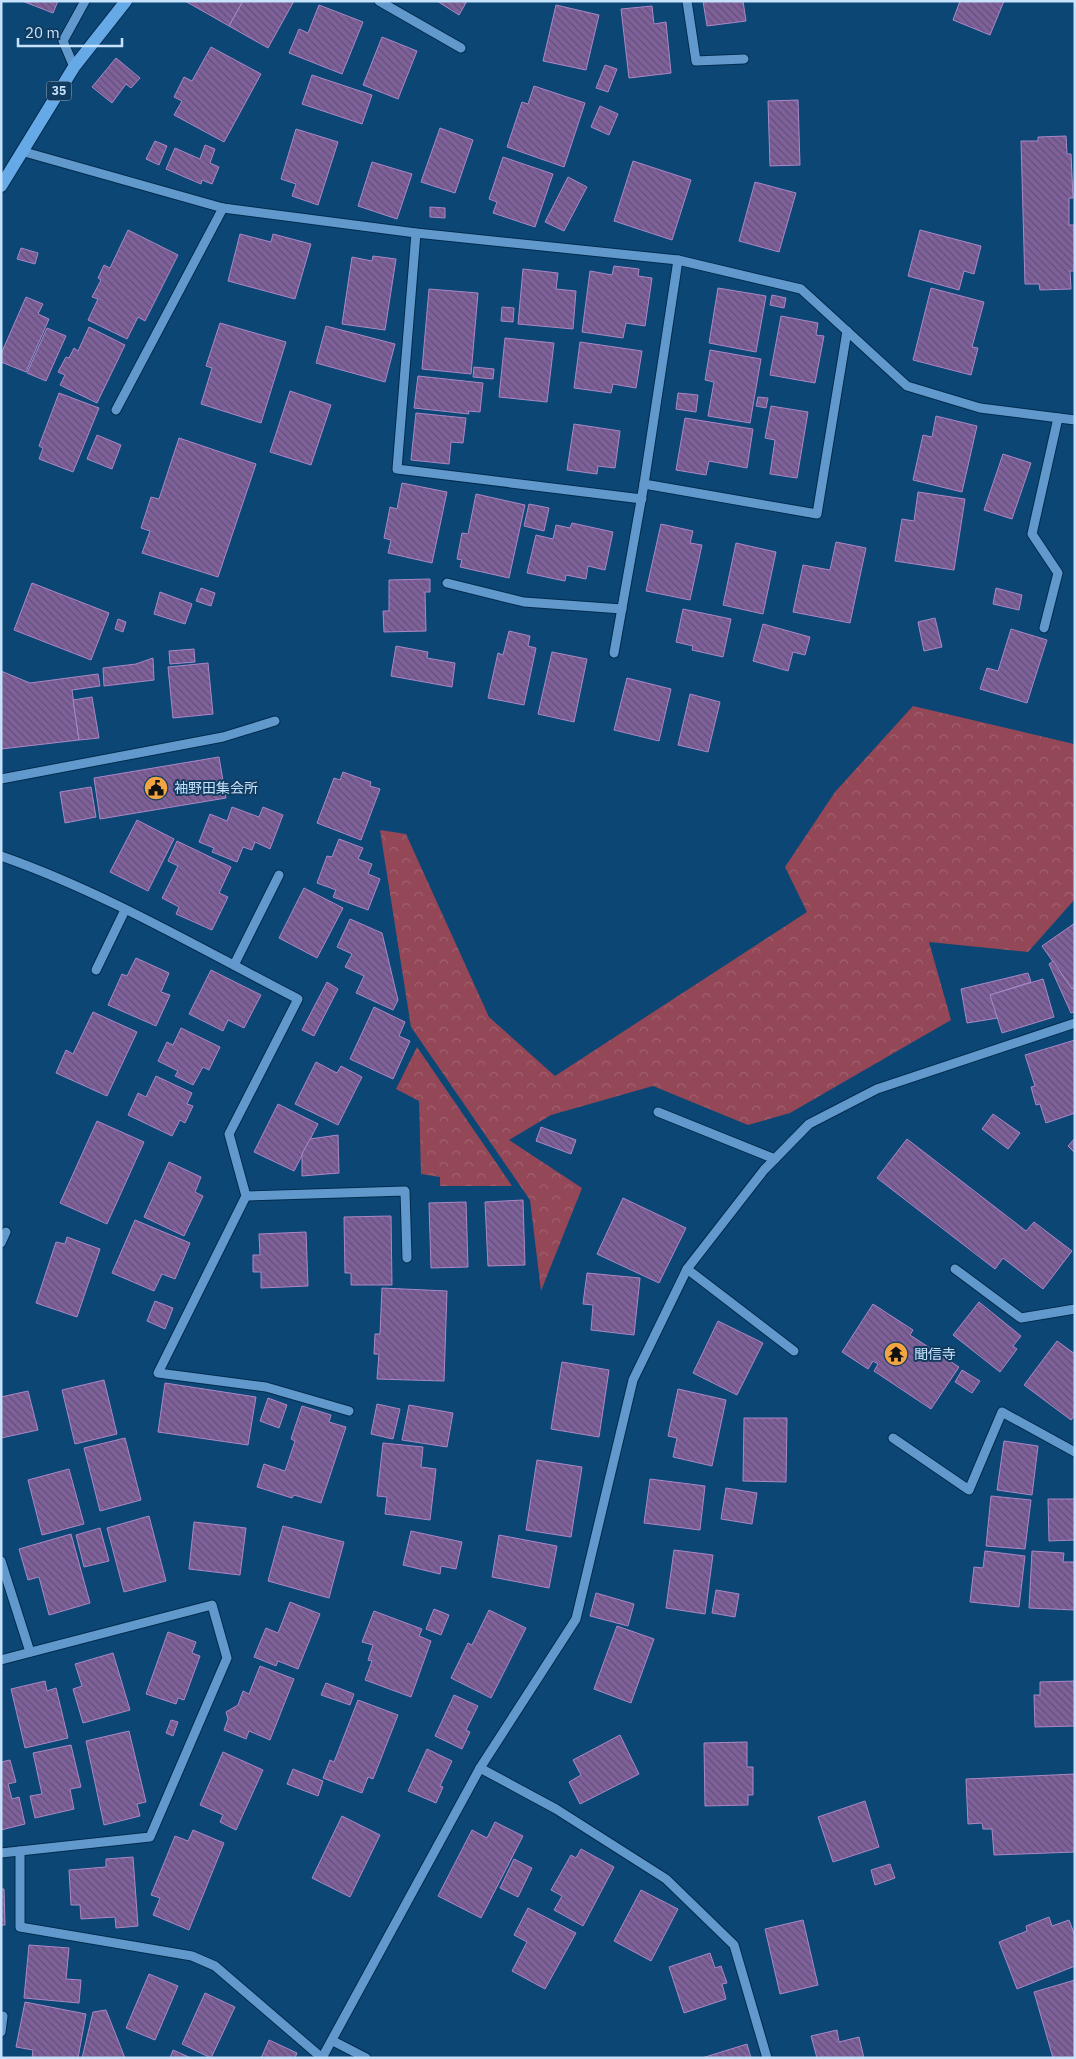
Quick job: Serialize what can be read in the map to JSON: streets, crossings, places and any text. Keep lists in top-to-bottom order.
{
  "streets": {
    "main road": ["35"]
  },
  "places": {
    "public building": ["袖野田集会所"],
    "temple": ["聞信寺"]
  },
  "scale_bar": "20 m"
}
